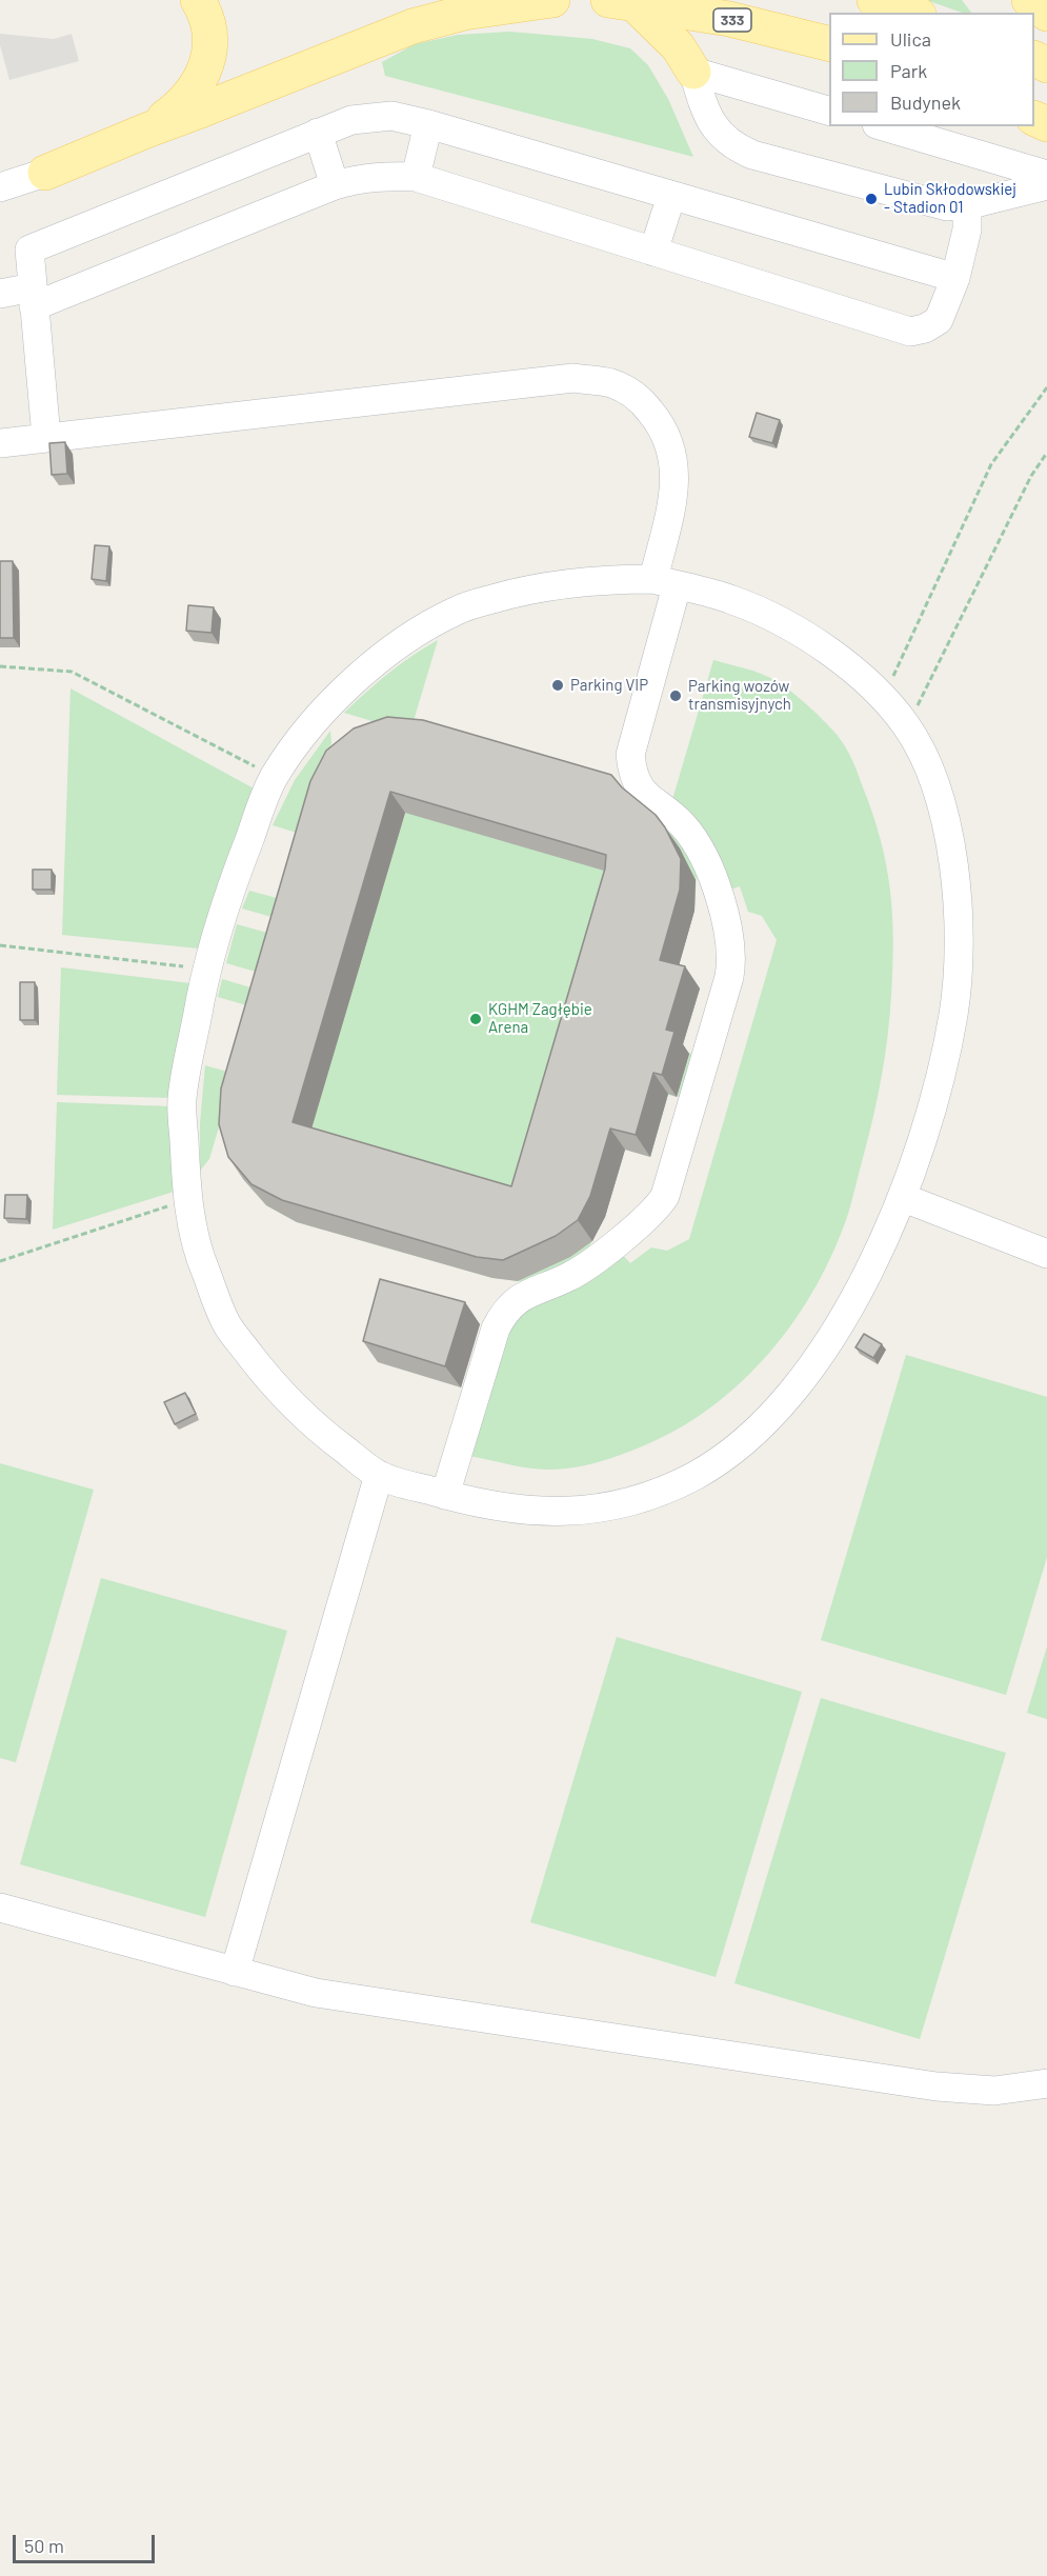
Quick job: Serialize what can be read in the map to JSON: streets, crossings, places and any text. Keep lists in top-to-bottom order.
{
  "streets": {
    "main road": ["333"]
  },
  "places": [
    "Lubin Skłodowskiej - Stadion 01",
    "Parking VIP",
    "Parking wozów transmisyjnych",
    "KGHM Zagłębie Arena"
  ],
  "legend": ["Ulica", "Park", "Budynek"],
  "scale_bar": "50 m"
}
